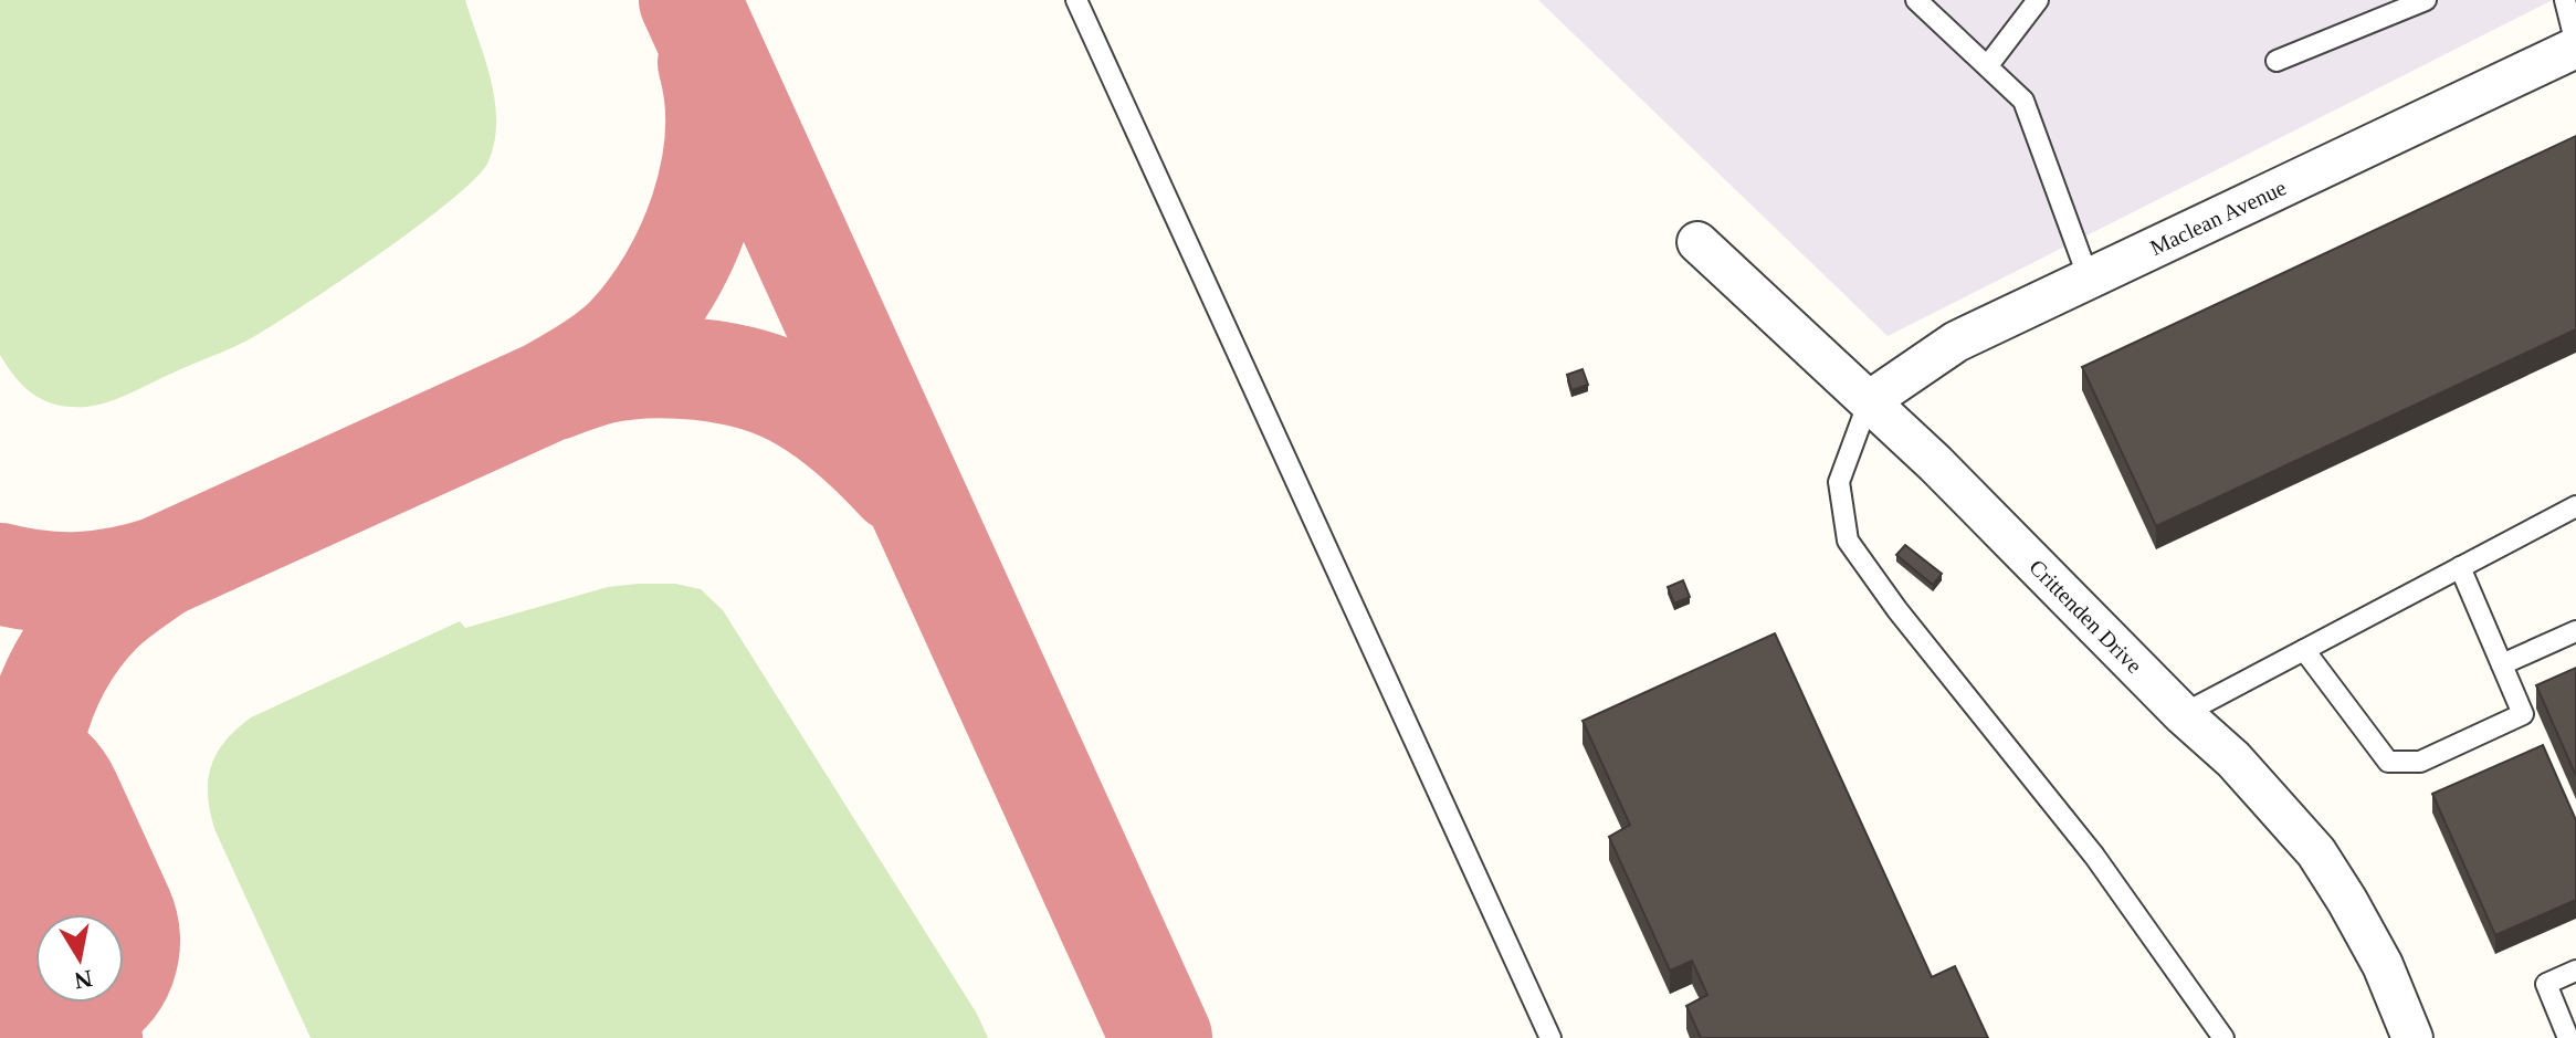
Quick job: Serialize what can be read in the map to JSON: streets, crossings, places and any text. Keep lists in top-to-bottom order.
{
  "streets": {
    "street": ["Maclean Avenue", "Crittenden Drive"]
  },
  "crossings": [
    ["Maclean Avenue", "Crittenden Drive"]
  ],
  "north": "bottom"
}
